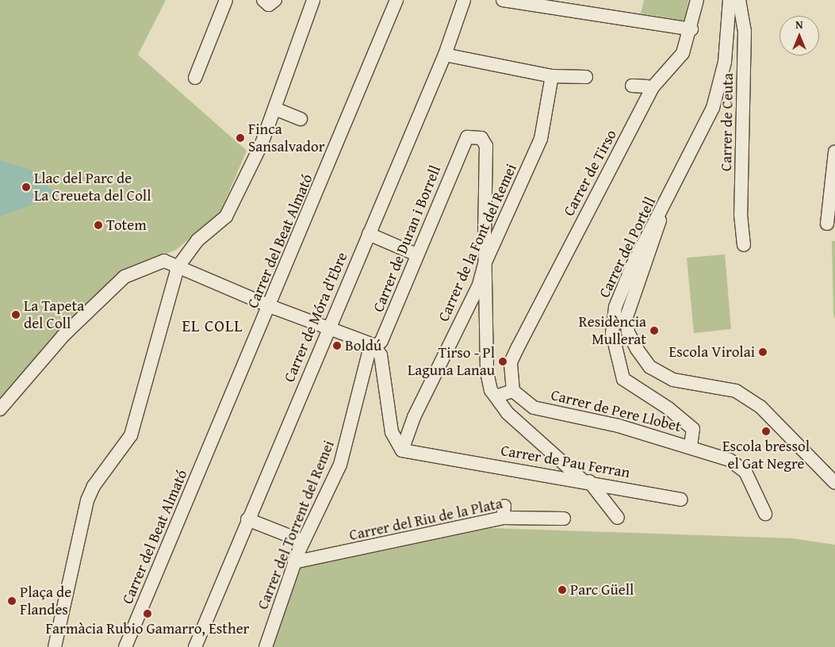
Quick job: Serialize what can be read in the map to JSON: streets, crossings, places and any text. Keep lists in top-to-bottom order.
{
  "streets": {
    "street": [
      "Carrer de Ceuta",
      "Carrer de Tirso",
      "Carrer de Duran i Borrell",
      "Carrer del Beat Almató",
      "Carrer de la Font del Remei",
      "Carrer del Portell",
      "Carrer de Móra d'Ebre",
      "Carrer de Pere Llobet",
      "Carrer de Pau Ferran",
      "Carrer del Riu de la Plata",
      "Carrer del Torrent del Remei"
    ]
  },
  "crossings": [
    ["Carrer de Tirso", "Carrer de Pere Llobet"],
    ["Carrer de Duran i Borrell", "Carrer de la Font del Remei"],
    ["Carrer de Duran i Borrell", "Carrer del Torrent del Remei"],
    ["Carrer de la Font del Remei", "Carrer de Pau Ferran"],
    ["Carrer del Portell", "Carrer de Pere Llobet"],
    ["Carrer del Riu de la Plata", "Carrer del Torrent del Remei"]
  ],
  "districts": ["EL COLL"],
  "places": [
    "Finca Sansalvador",
    "Llac del Parc de La Creueta del Coll",
    "Totem",
    "La Tapeta del Coll",
    "Residència Mullerat",
    "Boldú",
    "Escola Virolai",
    "Tirso - Pl Laguna Lanau",
    "Escola bressol el Gat Negre",
    "Parc Güell",
    "Plaça de Flandes",
    "Farmàcia Rubio Gamarro, Esther"
  ],
  "north": "top"
}
